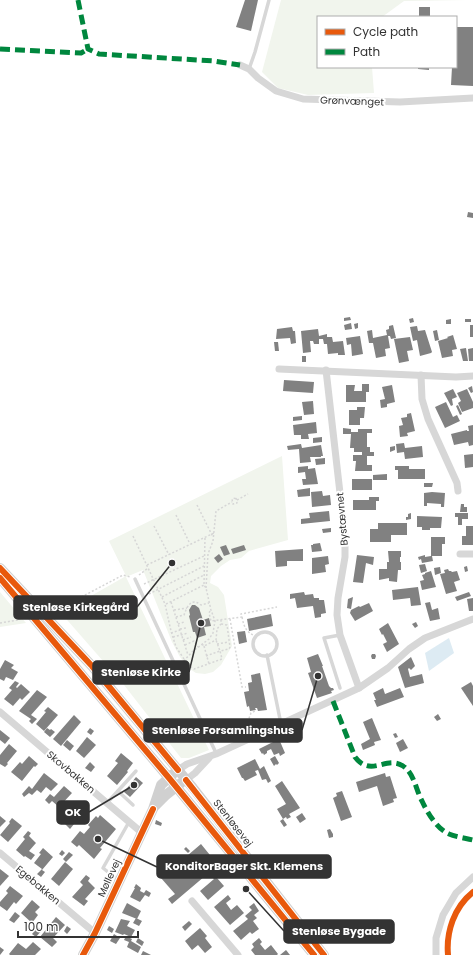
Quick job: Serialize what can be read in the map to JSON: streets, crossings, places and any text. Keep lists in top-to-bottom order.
{
  "streets": {
    "street": [
      "Grønvænget",
      "Bystævnet",
      "Skovbakken",
      "Stenløsevej",
      "Møllevej",
      "Egebakken"
    ]
  },
  "crossings": [
    ["Skovbakken", "Møllevej"],
    ["Stenløsevej", "Møllevej"],
    ["Møllevej", "Egebakken"]
  ],
  "places": [
    "Stenløse Kirkegård",
    "Stenløse Kirke",
    "Stenløse Forsamlingshus",
    "OK",
    "KonditorBager Skt. Klemens",
    "Stenløse Bygade"
  ],
  "legend": ["Cycle path", "Path"],
  "scale_bar": "100 m"
}
